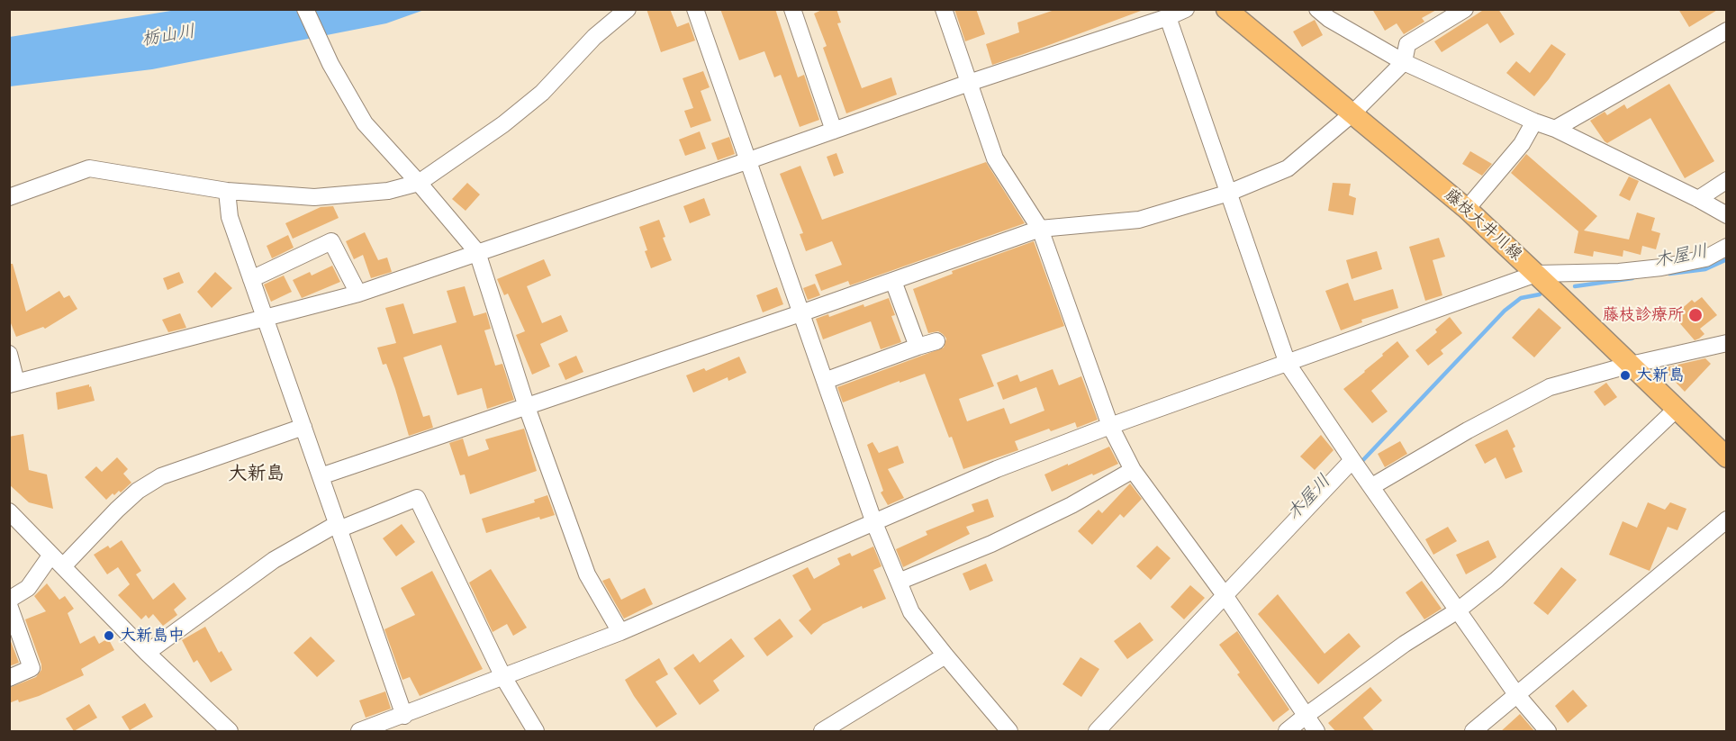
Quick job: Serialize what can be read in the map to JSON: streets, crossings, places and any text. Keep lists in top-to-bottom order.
{
  "streets": {
    "main road": ["藤枝大井川線"]
  },
  "districts": ["大新島"],
  "water": ["栃山川", "木屋川"],
  "places": ["藤枝診療所", "大新島", "大新島中"]
}
